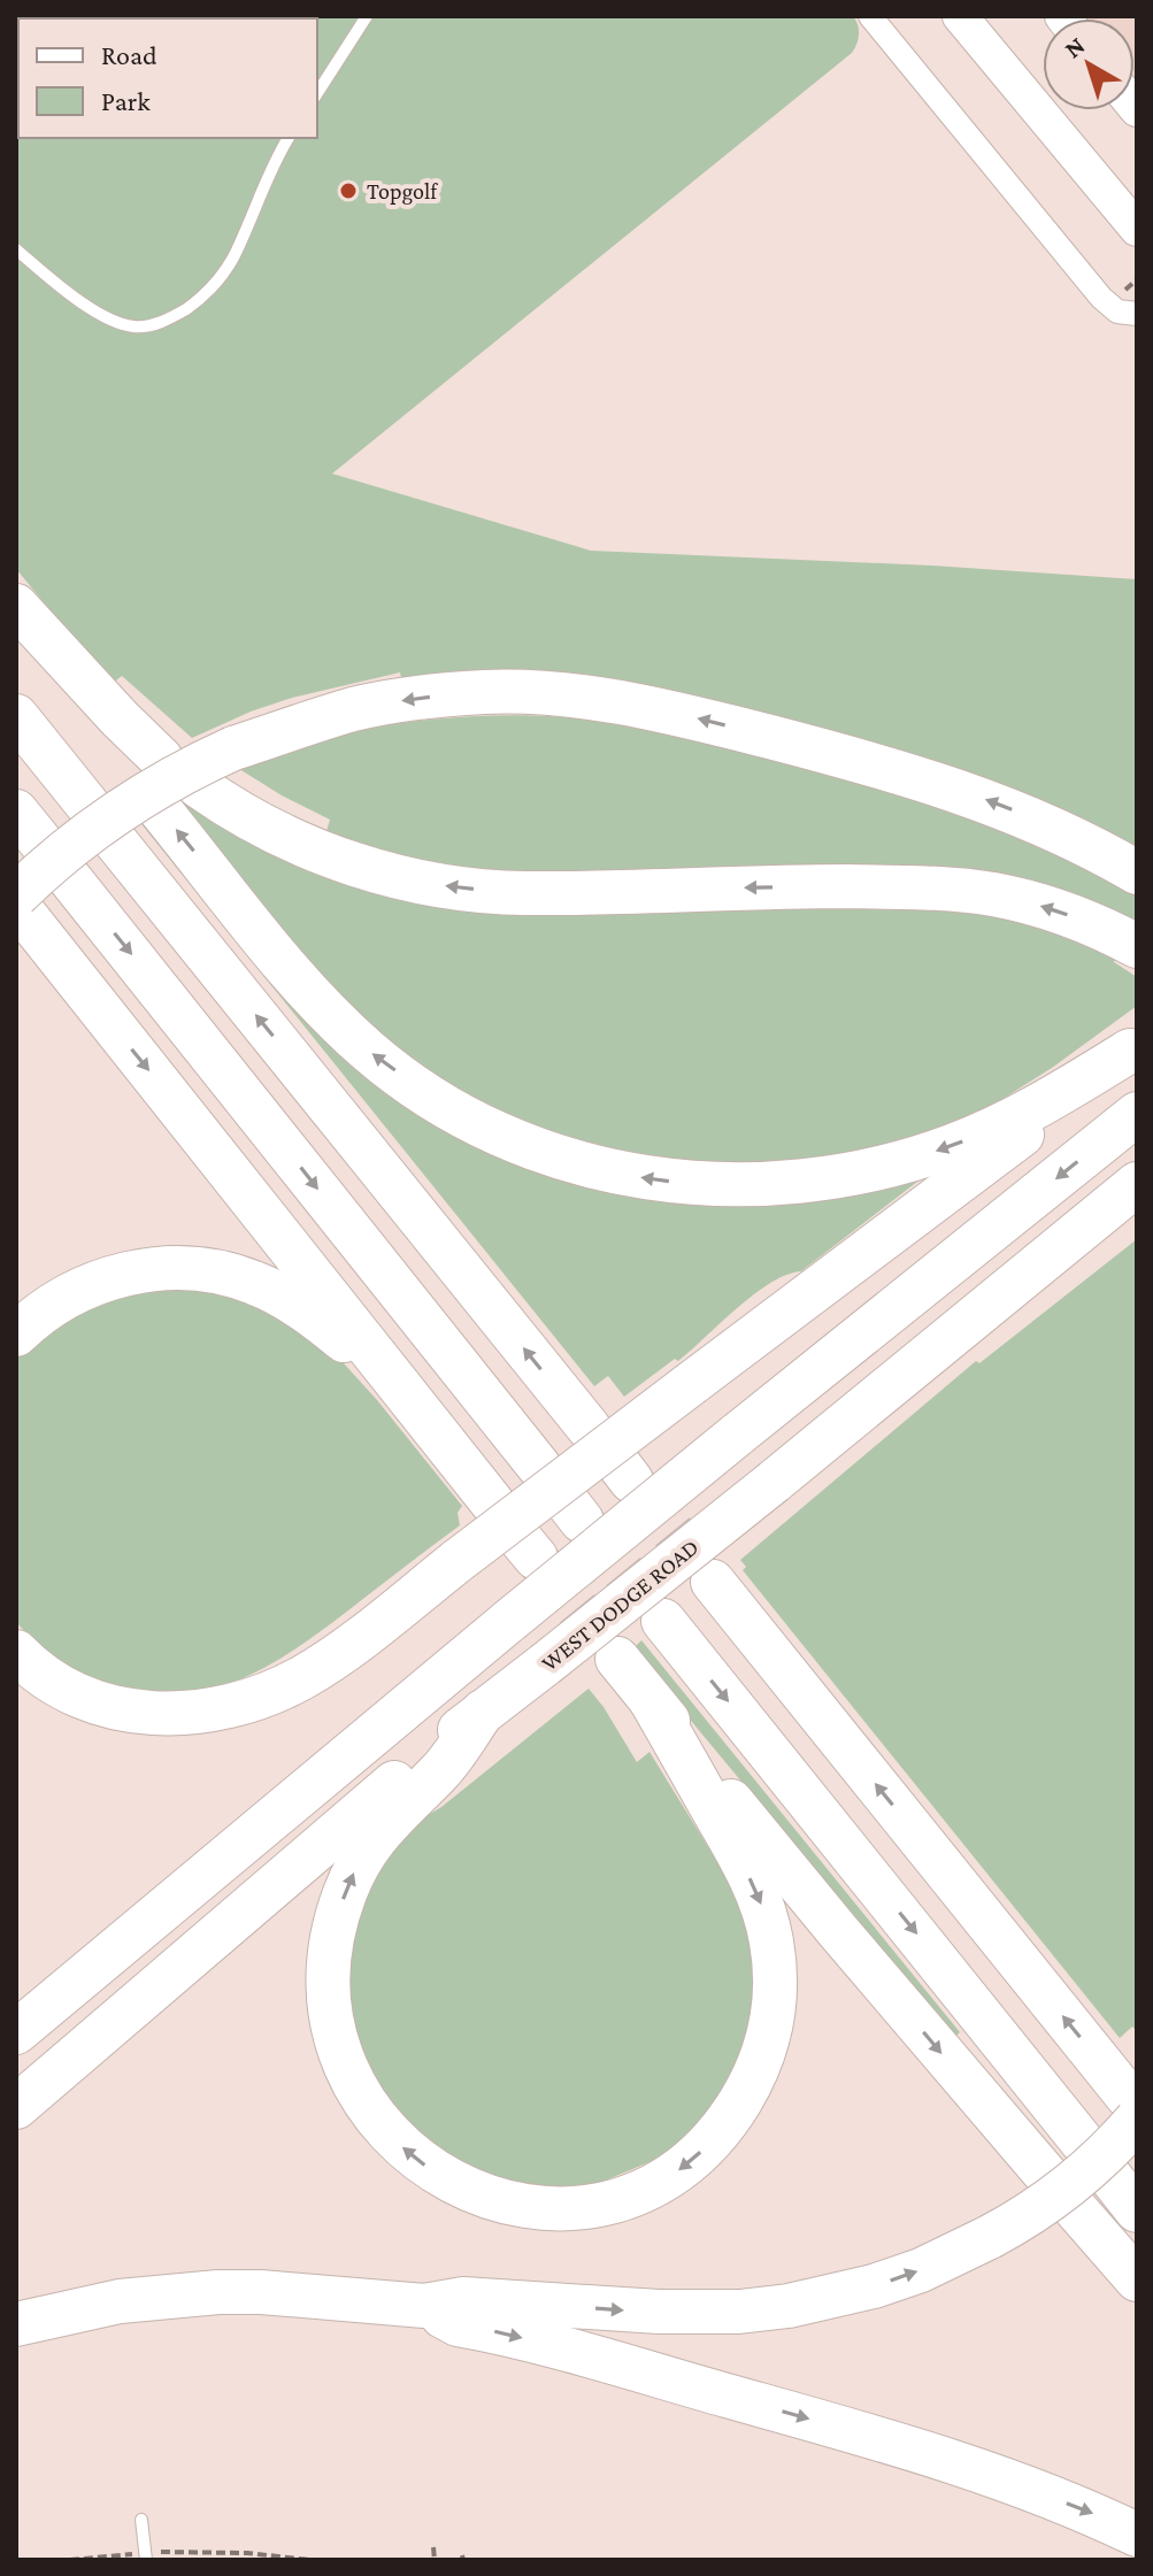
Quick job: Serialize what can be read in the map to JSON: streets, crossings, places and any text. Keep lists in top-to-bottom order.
{
  "streets": {
    "highway": ["WEST DODGE ROAD"]
  },
  "places": ["Topgolf"],
  "legend": ["Road", "Park"],
  "north": "top left"
}
